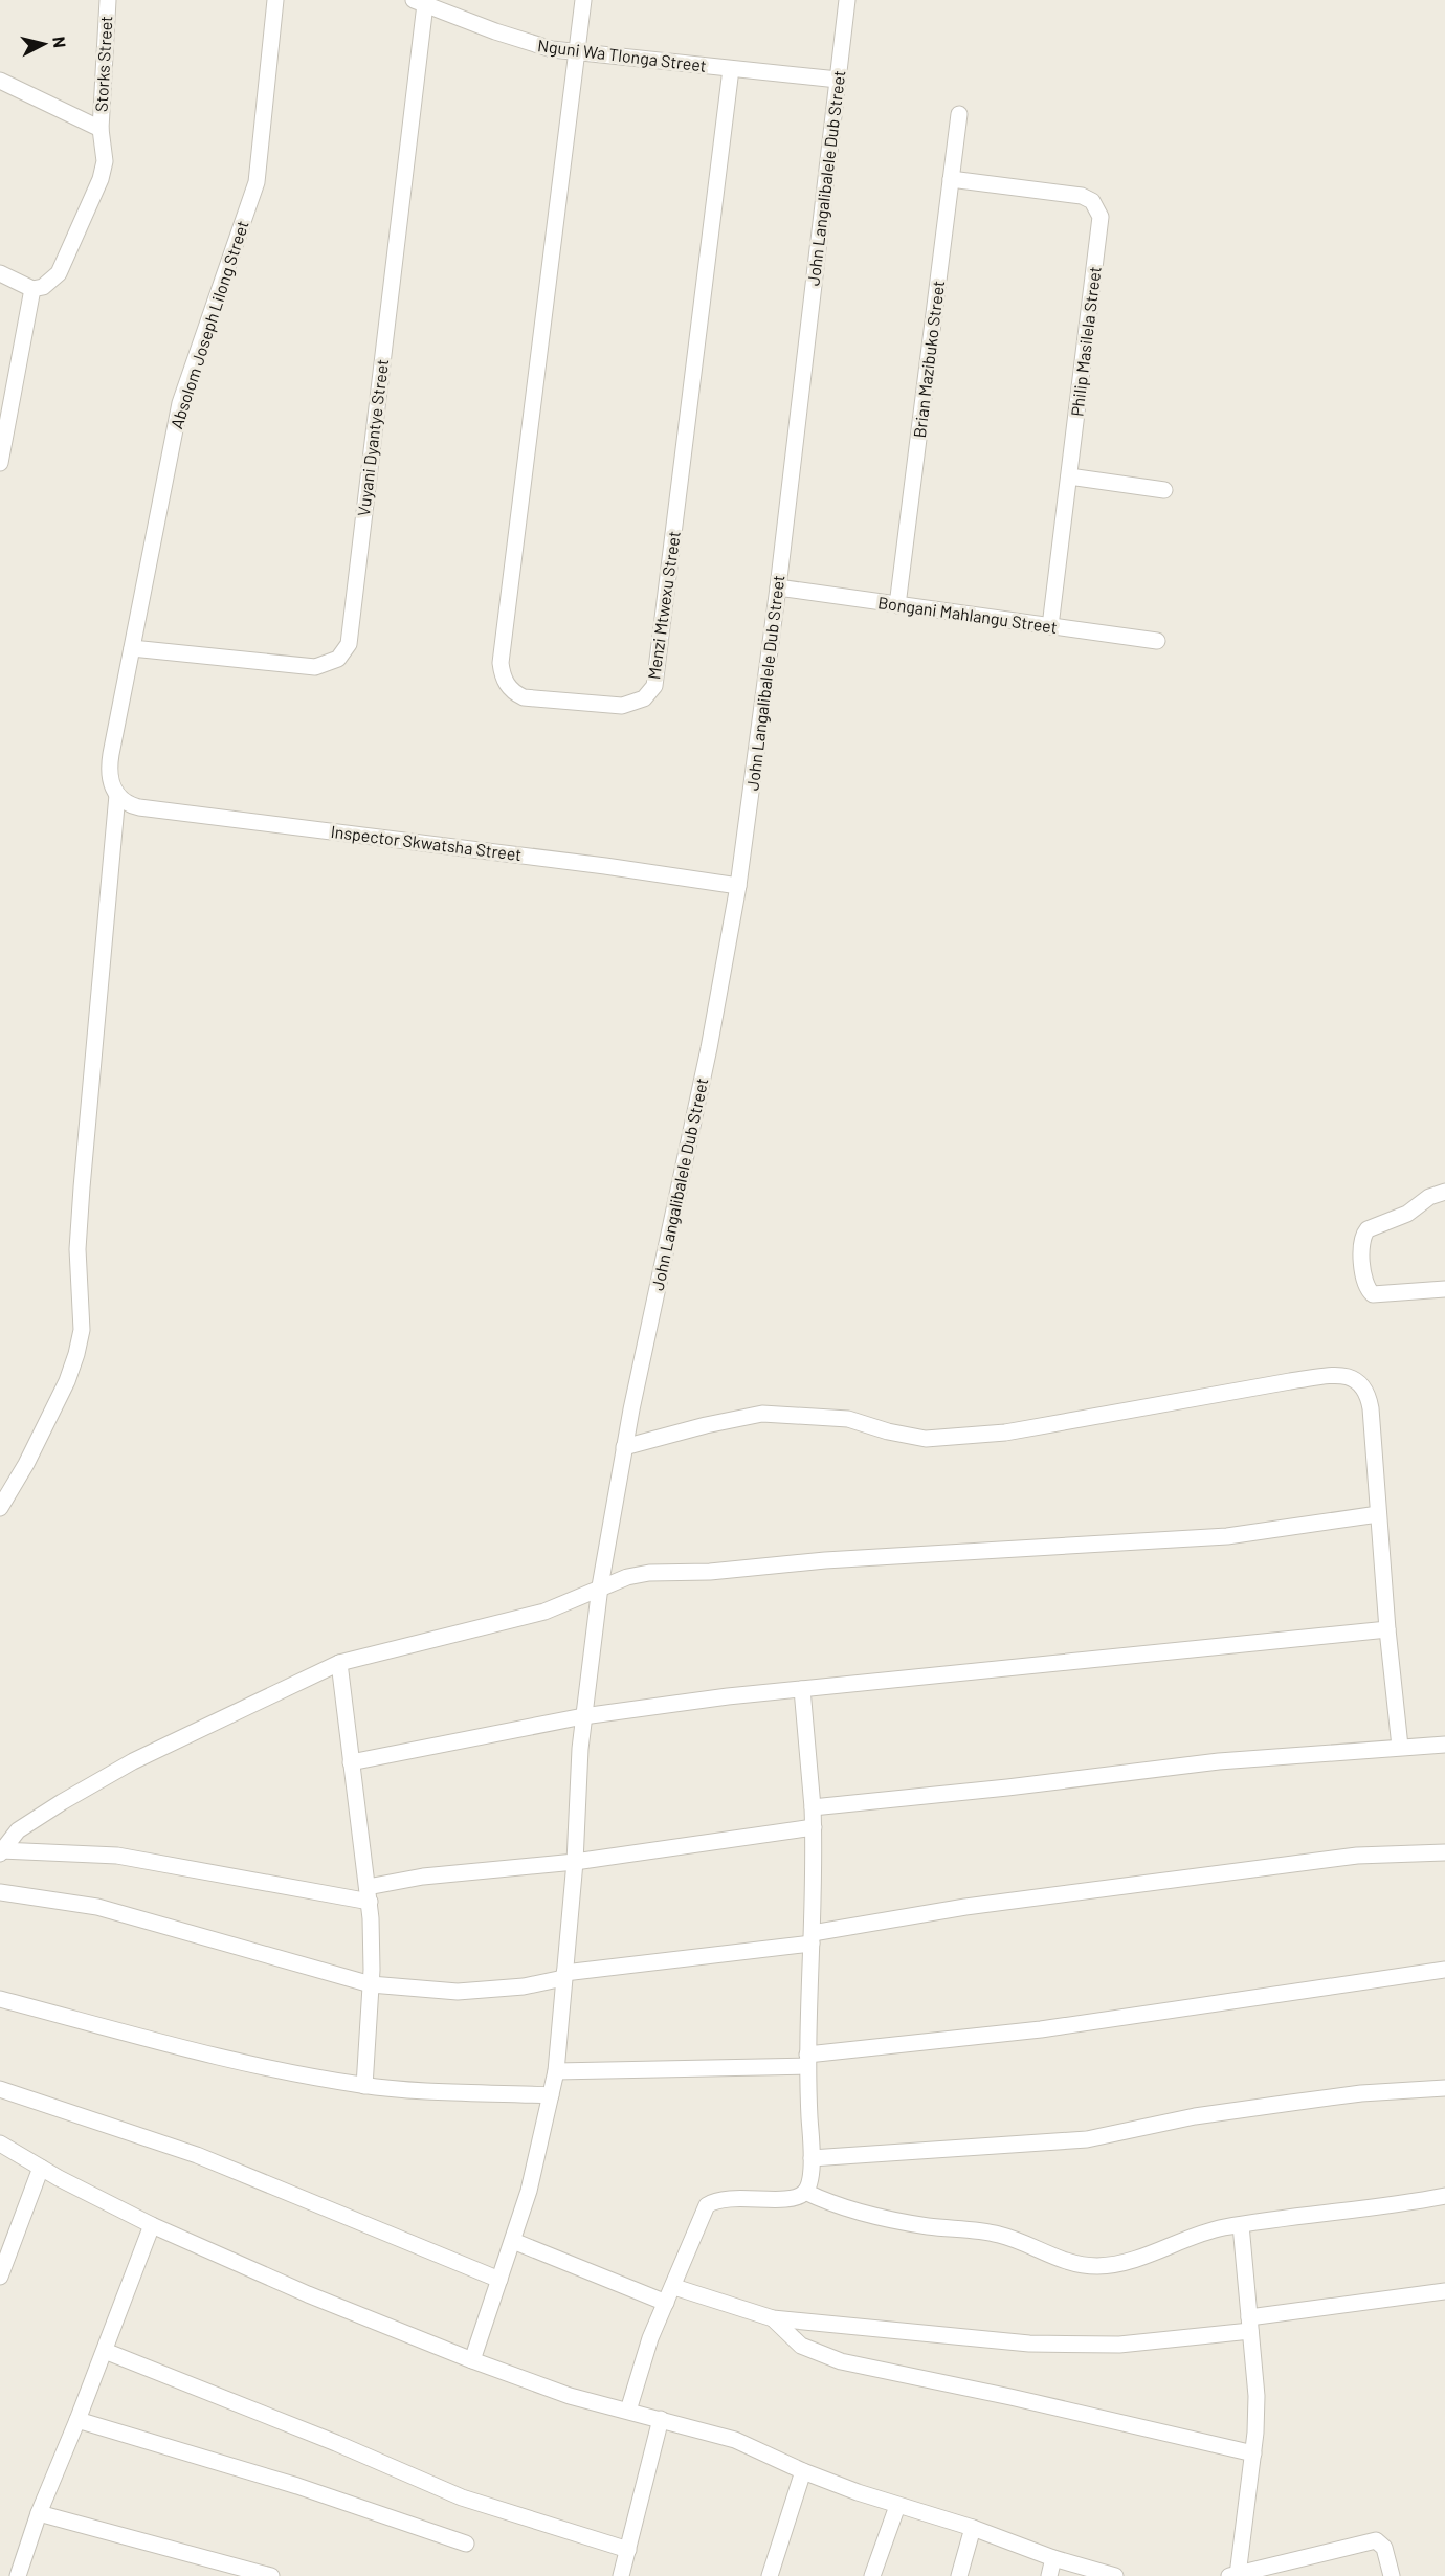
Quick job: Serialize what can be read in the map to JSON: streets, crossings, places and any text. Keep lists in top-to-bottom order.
{
  "streets": {
    "street": [
      "Nguni Wa Tlonga Street",
      "Storks Street",
      "John Langalibalele Dub Street",
      "Absolom Joseph Lilong Street",
      "Philip Masilela Street",
      "Brian Mazibuko Street",
      "Vuyani Dyantye Street",
      "Menzi Mtwexu Street",
      "Bongani Mahlangu Street",
      "Inspector Skwatsha Street"
    ]
  },
  "crossings": [
    ["Nguni Wa Tlonga Street", "John Langalibalele Dub Street"],
    ["Nguni Wa Tlonga Street", "Vuyani Dyantye Street"],
    ["Nguni Wa Tlonga Street", "Menzi Mtwexu Street"],
    ["John Langalibalele Dub Street", "Bongani Mahlangu Street"],
    ["John Langalibalele Dub Street", "Inspector Skwatsha Street"],
    ["Absolom Joseph Lilong Street", "Vuyani Dyantye Street"],
    ["Absolom Joseph Lilong Street", "Inspector Skwatsha Street"],
    ["Philip Masilela Street", "Brian Mazibuko Street"],
    ["Philip Masilela Street", "Bongani Mahlangu Street"],
    ["Brian Mazibuko Street", "Bongani Mahlangu Street"]
  ],
  "north": "right"
}
